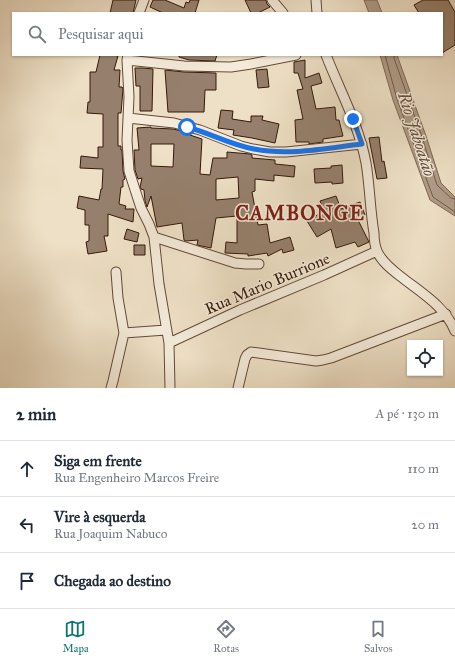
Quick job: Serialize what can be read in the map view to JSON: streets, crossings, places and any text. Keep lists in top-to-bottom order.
{
  "streets": {
    "street": ["Rua Mario Burrione"]
  },
  "districts": ["CAMBONGE"],
  "water": ["Rio Jaboatão"],
  "page": {
    "search": "Pesquisar aqui",
    "heading": ["2 min", "A pé · 130 m"],
    "list": [
      ["Siga em frente", "Rua Engenheiro Marcos Freire", "110 m"],
      ["Vire à esquerda", "Rua Joaquim Nabuco", "20 m"],
      "Chegada ao destino"
    ],
    "nav": ["Mapa", "Rotas", "Salvos"]
  }
}
